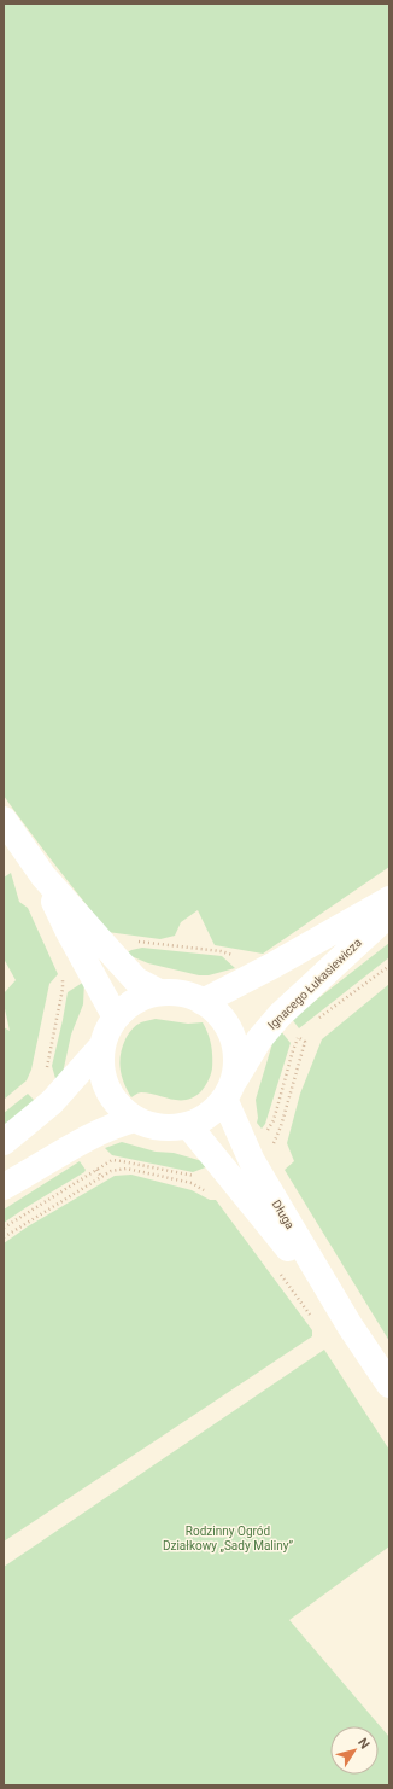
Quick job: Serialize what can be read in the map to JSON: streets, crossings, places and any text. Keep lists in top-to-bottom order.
{
  "streets": {
    "main road": ["Ignacego Łukasiewicza", "Długa"]
  },
  "crossings": [
    ["Ignacego Łukasiewicza", "Długa"]
  ],
  "parks": ["Rodzinny Ogród Działkowy „Sady Maliny”"],
  "north": "top right"
}
